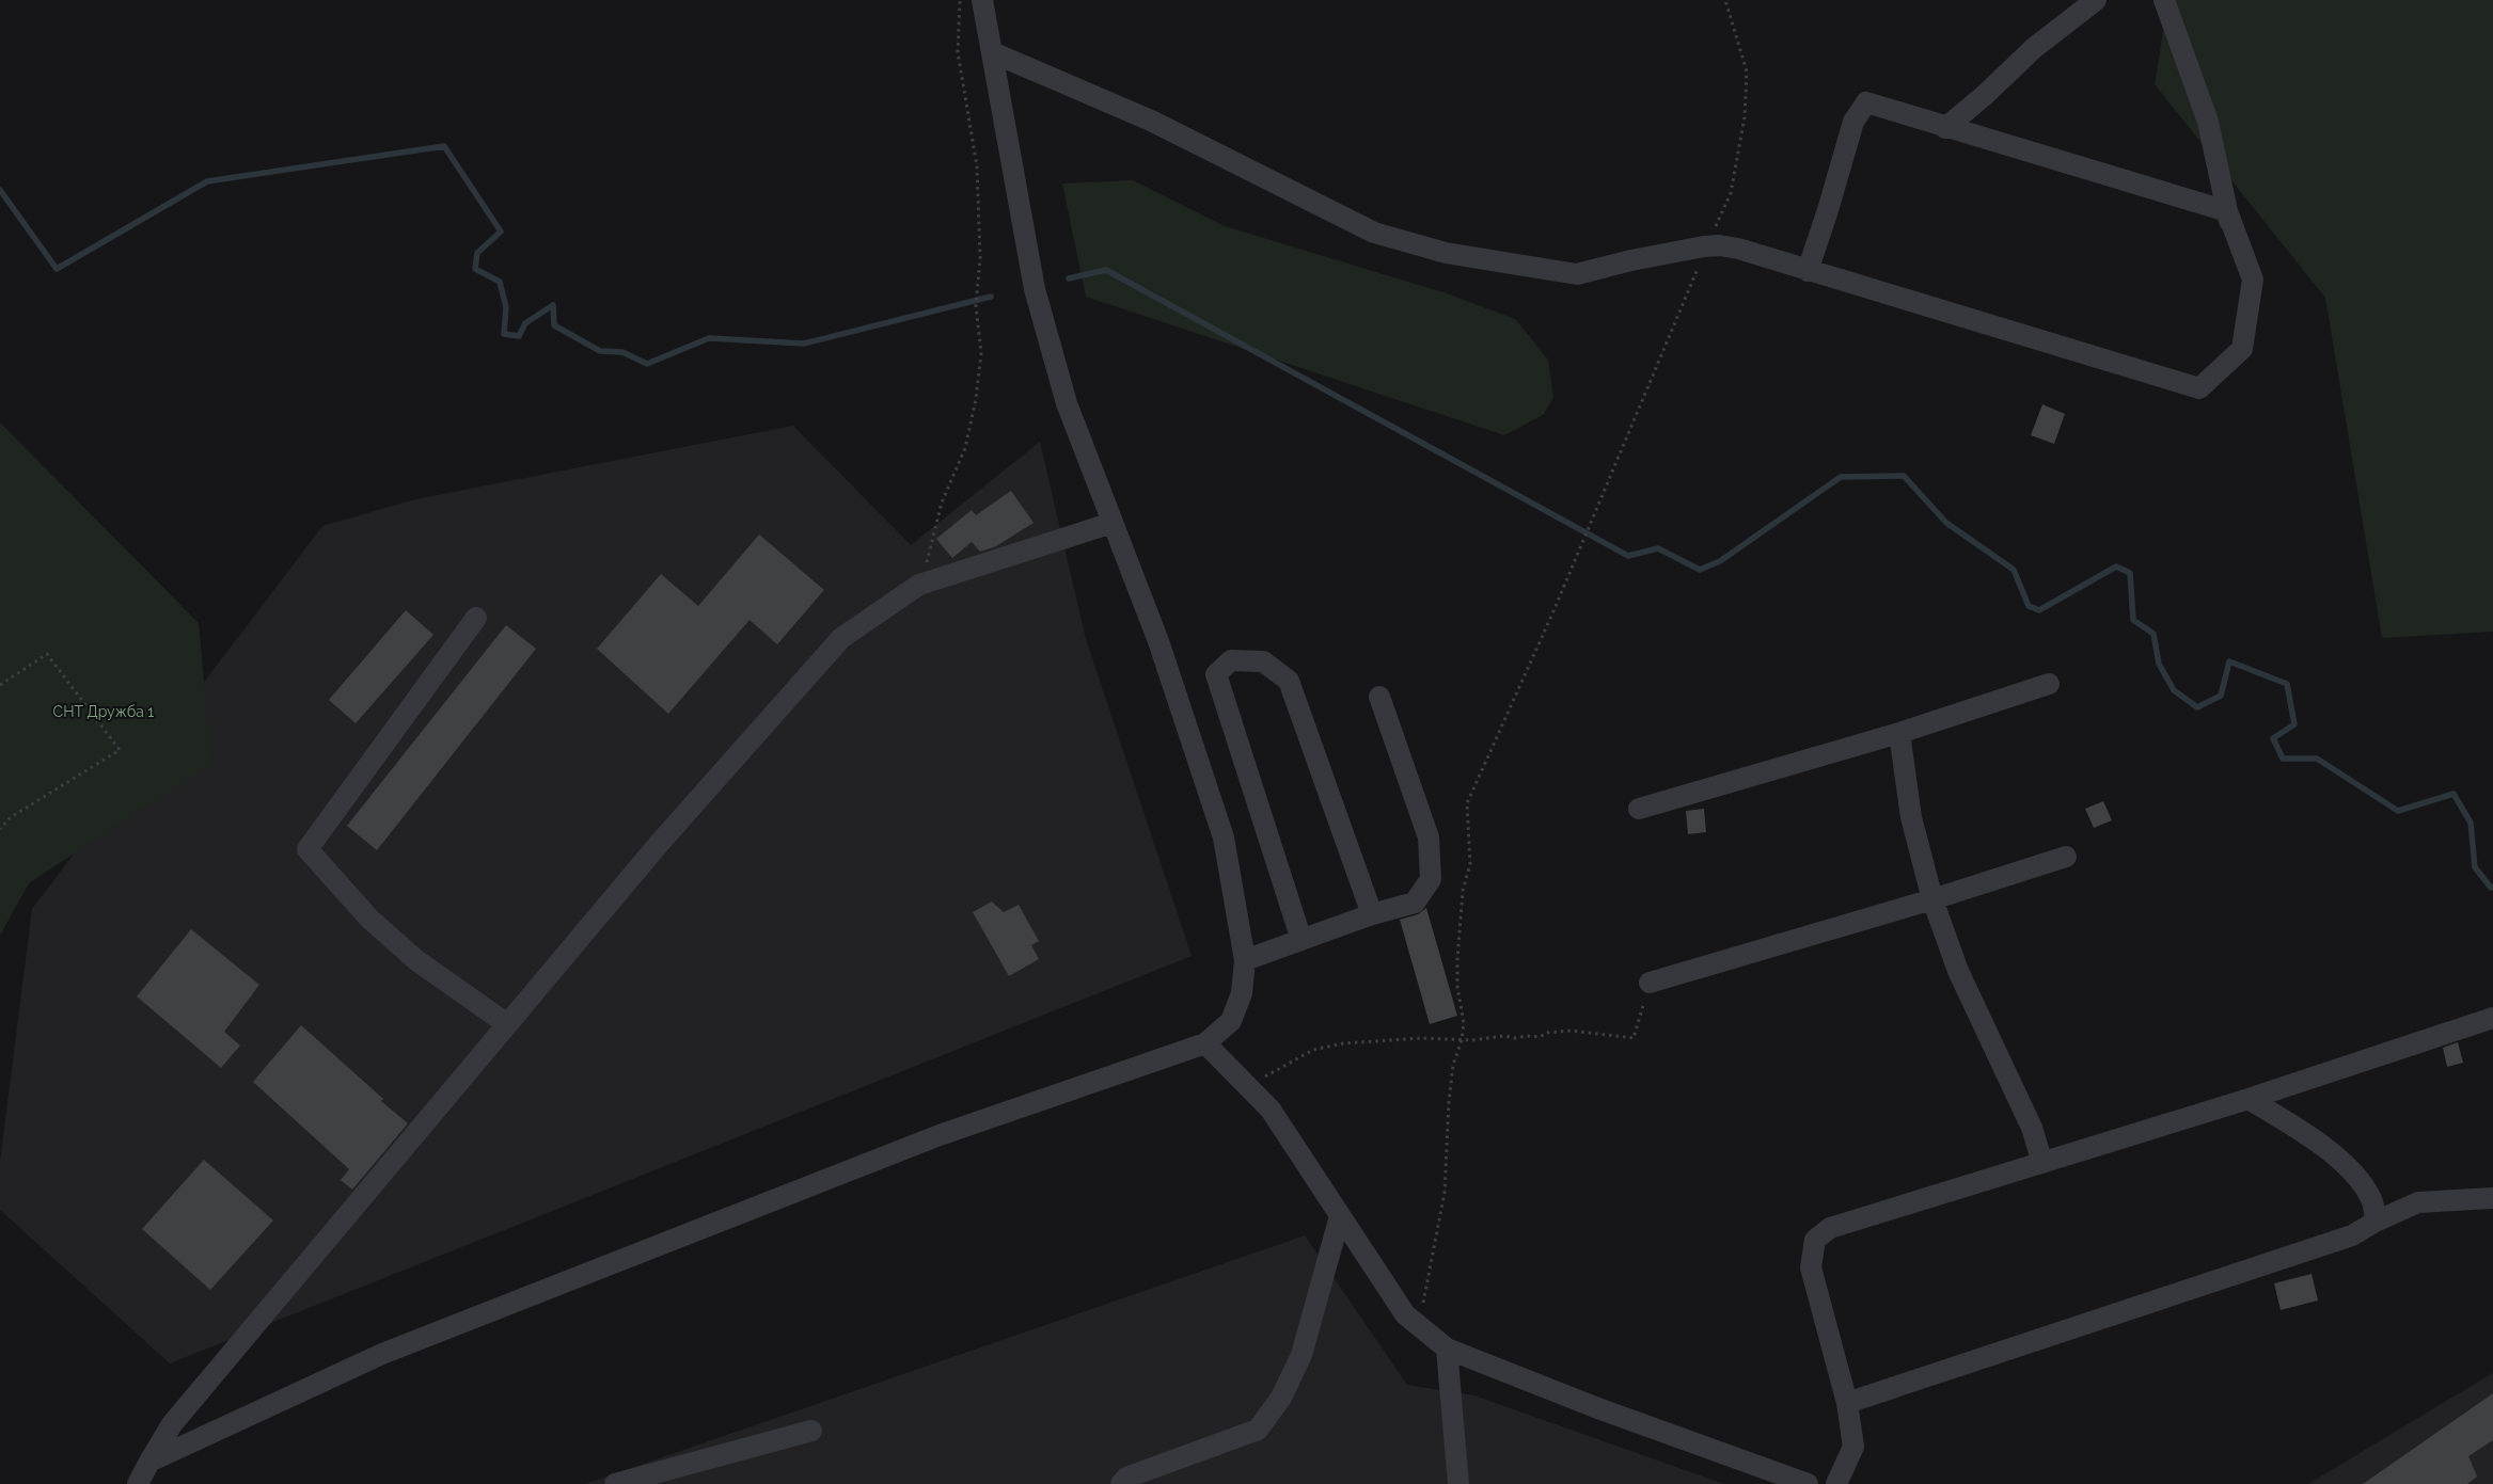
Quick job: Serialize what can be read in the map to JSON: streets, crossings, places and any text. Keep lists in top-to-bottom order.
{
  "parks": ["СНТ Дружба 1"]
}
